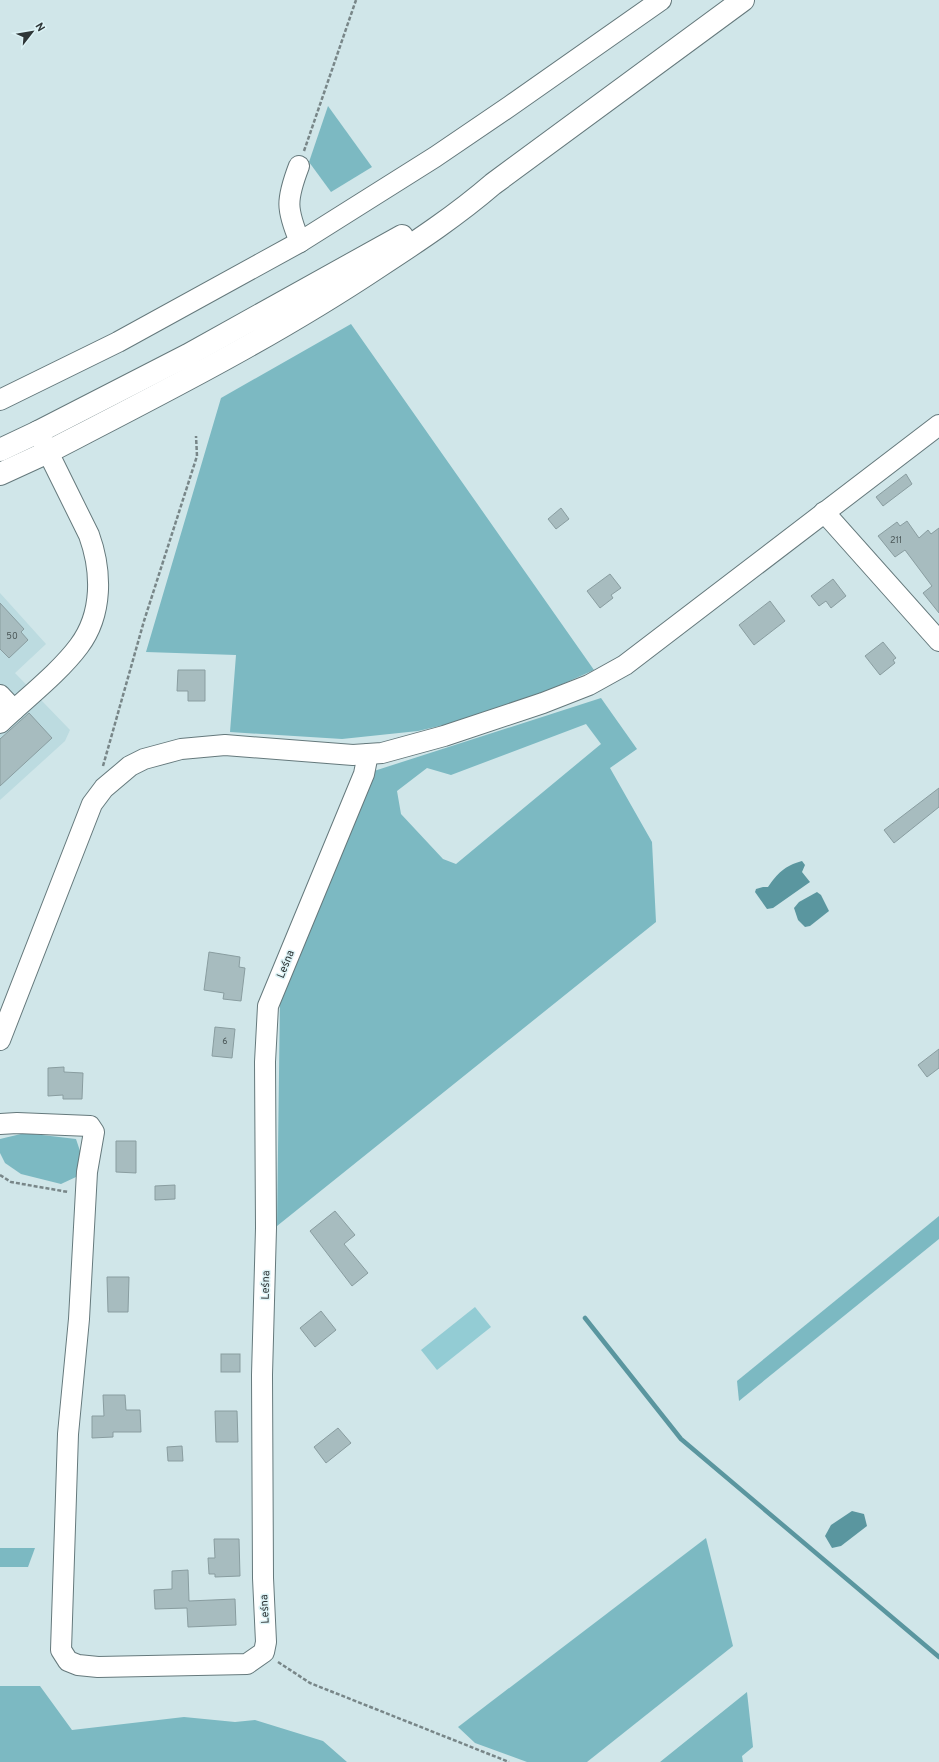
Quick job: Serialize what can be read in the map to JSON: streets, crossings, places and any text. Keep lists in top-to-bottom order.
{
  "streets": {
    "street": ["Leśna"]
  },
  "house_numbers": ["211", "50", "6"],
  "north": "top right"
}
